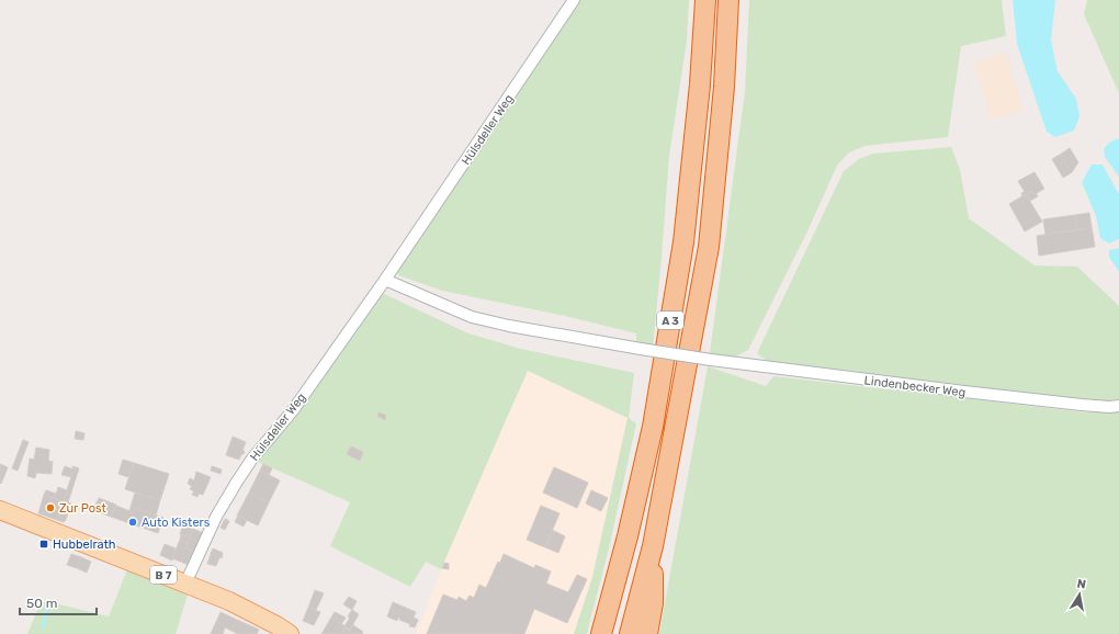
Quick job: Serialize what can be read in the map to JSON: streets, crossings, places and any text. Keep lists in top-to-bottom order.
{
  "streets": {
    "highway": ["A 3"],
    "main road": ["B 7"],
    "street": ["Hülsdeller Weg", "Lindenbecker Weg"]
  },
  "crossings": [
    ["Hülsdeller Weg", "Lindenbecker Weg"],
    ["Hülsdeller Weg", "B 7"]
  ],
  "places": {
    "other": ["Zur Post", "Auto Kisters"],
    "transit": ["Hubbelrath"]
  },
  "scale_bar": "50 m",
  "north": "top"
}
